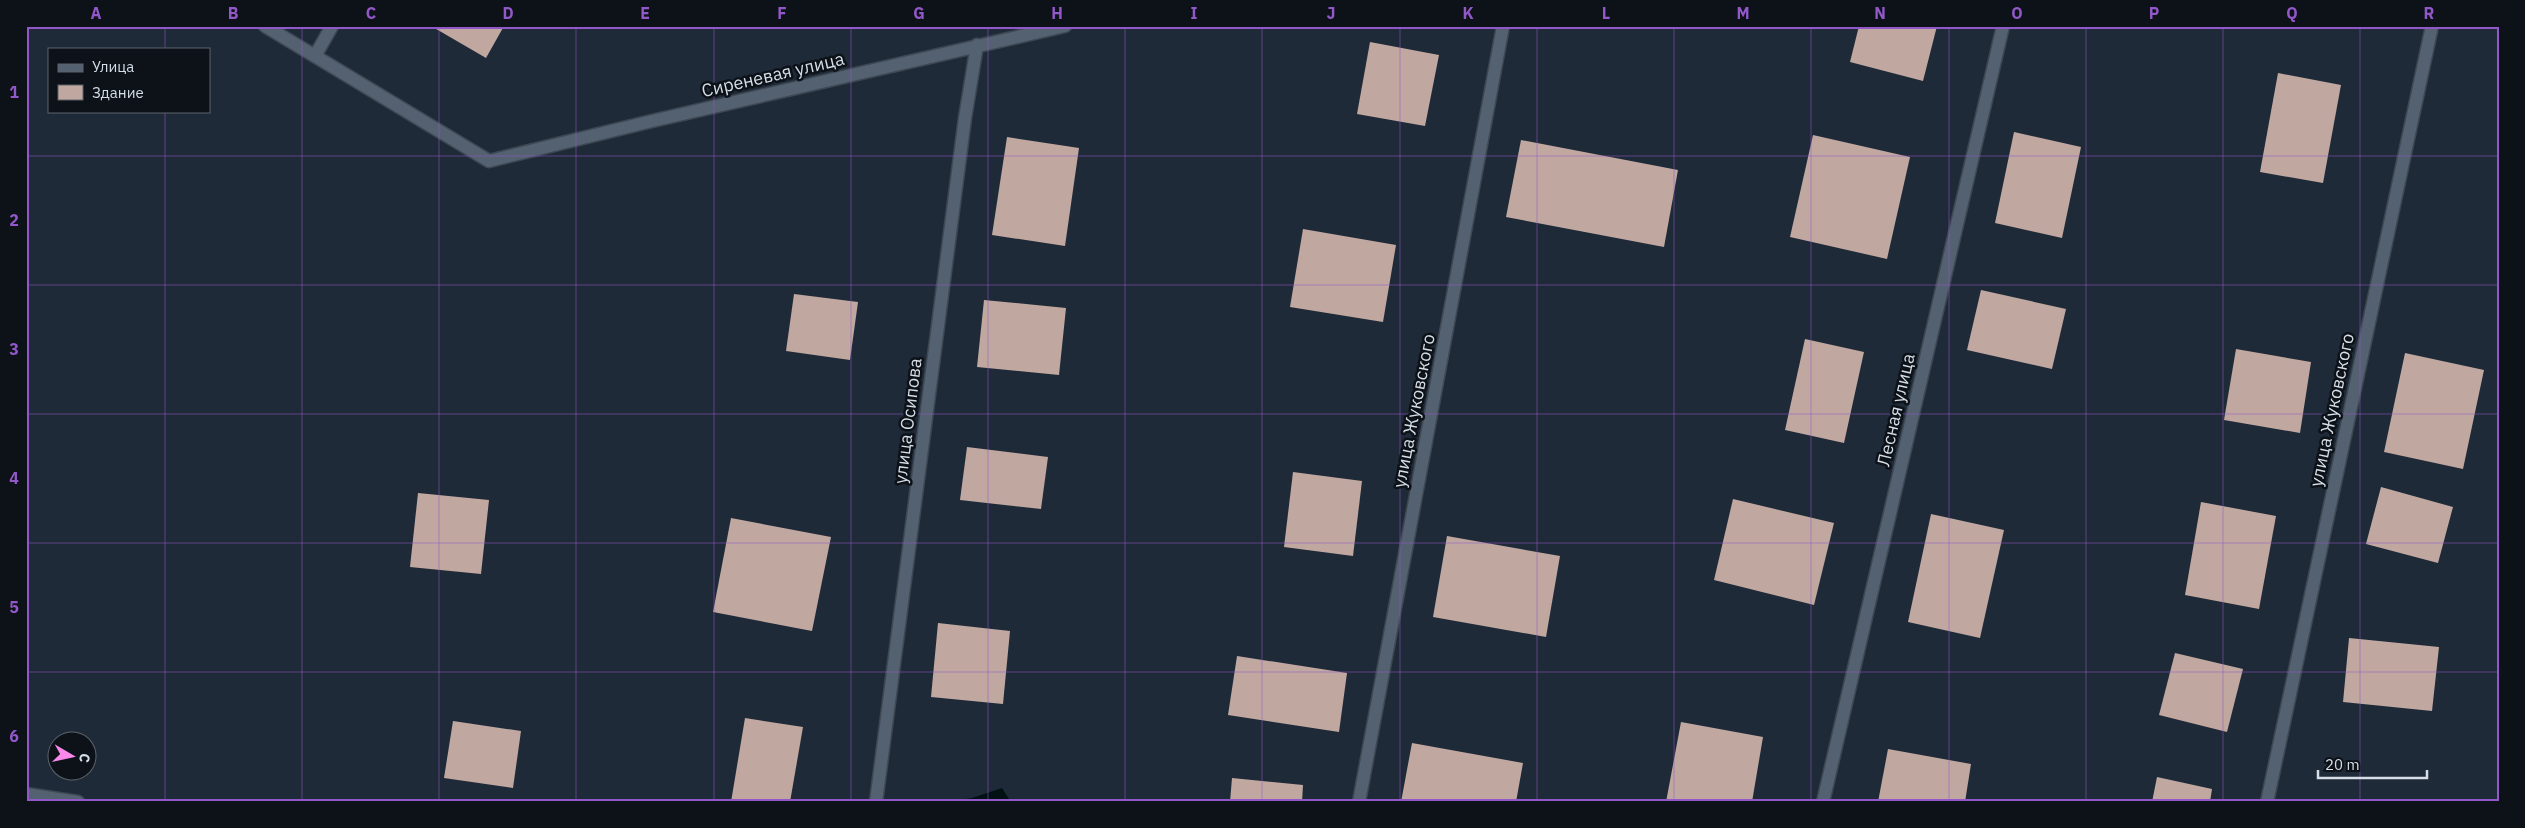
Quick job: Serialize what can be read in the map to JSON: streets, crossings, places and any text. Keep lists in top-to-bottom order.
{
  "streets": {
    "street": [
      "Сиреневая улица",
      "Лесная улица",
      "улица Жуковского",
      "улица Осипова"
    ]
  },
  "crossings": [
    ["Сиреневая улица", "улица Осипова"]
  ],
  "legend": ["Улица", "Здание"],
  "scale_bar": "20 m",
  "north": "right",
  "grid": {
    "columns": [
      "A",
      "B",
      "C",
      "D",
      "E",
      "F",
      "G",
      "H",
      "I",
      "J",
      "K",
      "L",
      "M",
      "N",
      "O",
      "P",
      "Q",
      "R"
    ],
    "rows": [
      "1",
      "2",
      "3",
      "4",
      "5",
      "6"
    ]
  }
}
